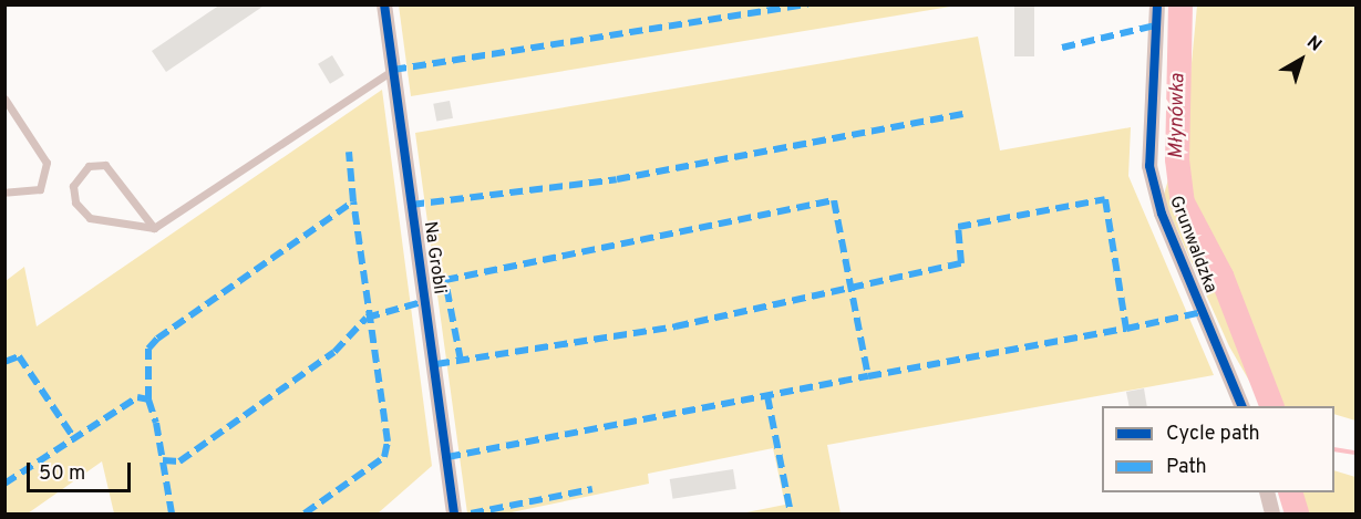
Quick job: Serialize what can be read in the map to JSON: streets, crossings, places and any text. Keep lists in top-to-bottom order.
{
  "streets": {
    "street": ["Grunwaldzka", "Na Grobli"]
  },
  "water": ["Młynówka"],
  "legend": ["Cycle path", "Path"],
  "scale_bar": "50 m",
  "north": "top right"
}
